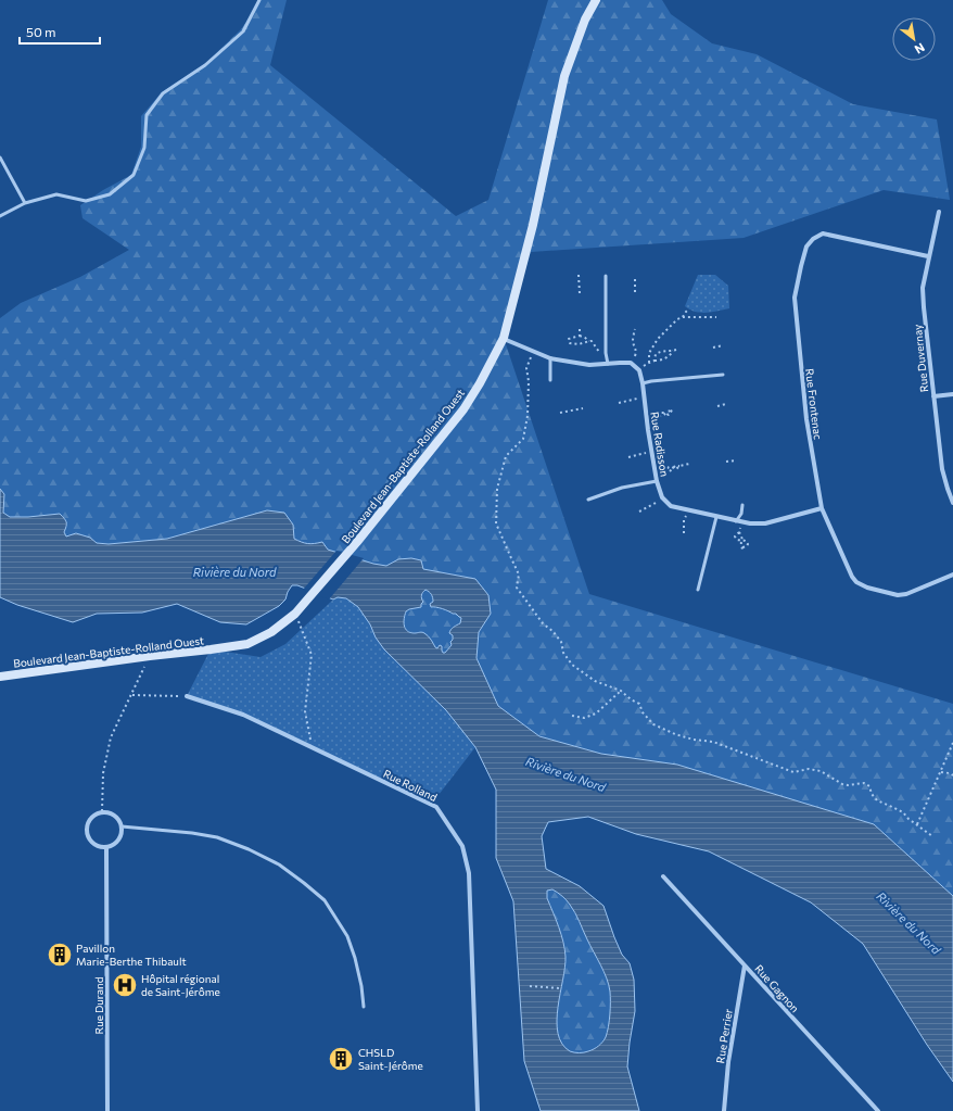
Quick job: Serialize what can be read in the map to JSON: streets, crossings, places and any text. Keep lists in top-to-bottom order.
{
  "streets": {
    "street": [
      "Rue Duvernay",
      "Rue Frontenac",
      "Rue Radisson",
      "Boulevard Jean-Baptiste-Rolland Ouest",
      "Rue Rolland",
      "Rue Gagnon",
      "Rue Durand",
      "Rue Perrier"
    ]
  },
  "crossings": [
    ["Rue Duvernay", "Rue Frontenac"],
    ["Rue Gagnon", "Rue Perrier"]
  ],
  "water": ["Rivière du Nord"],
  "places": {
    "building": ["Pavillon Marie-Berthe Thibault", "CHSLD Saint-Jérôme"],
    "hospital": ["Hôpital régional de Saint-Jérôme"]
  },
  "scale_bar": "50 m",
  "north": "bottom right"
}
